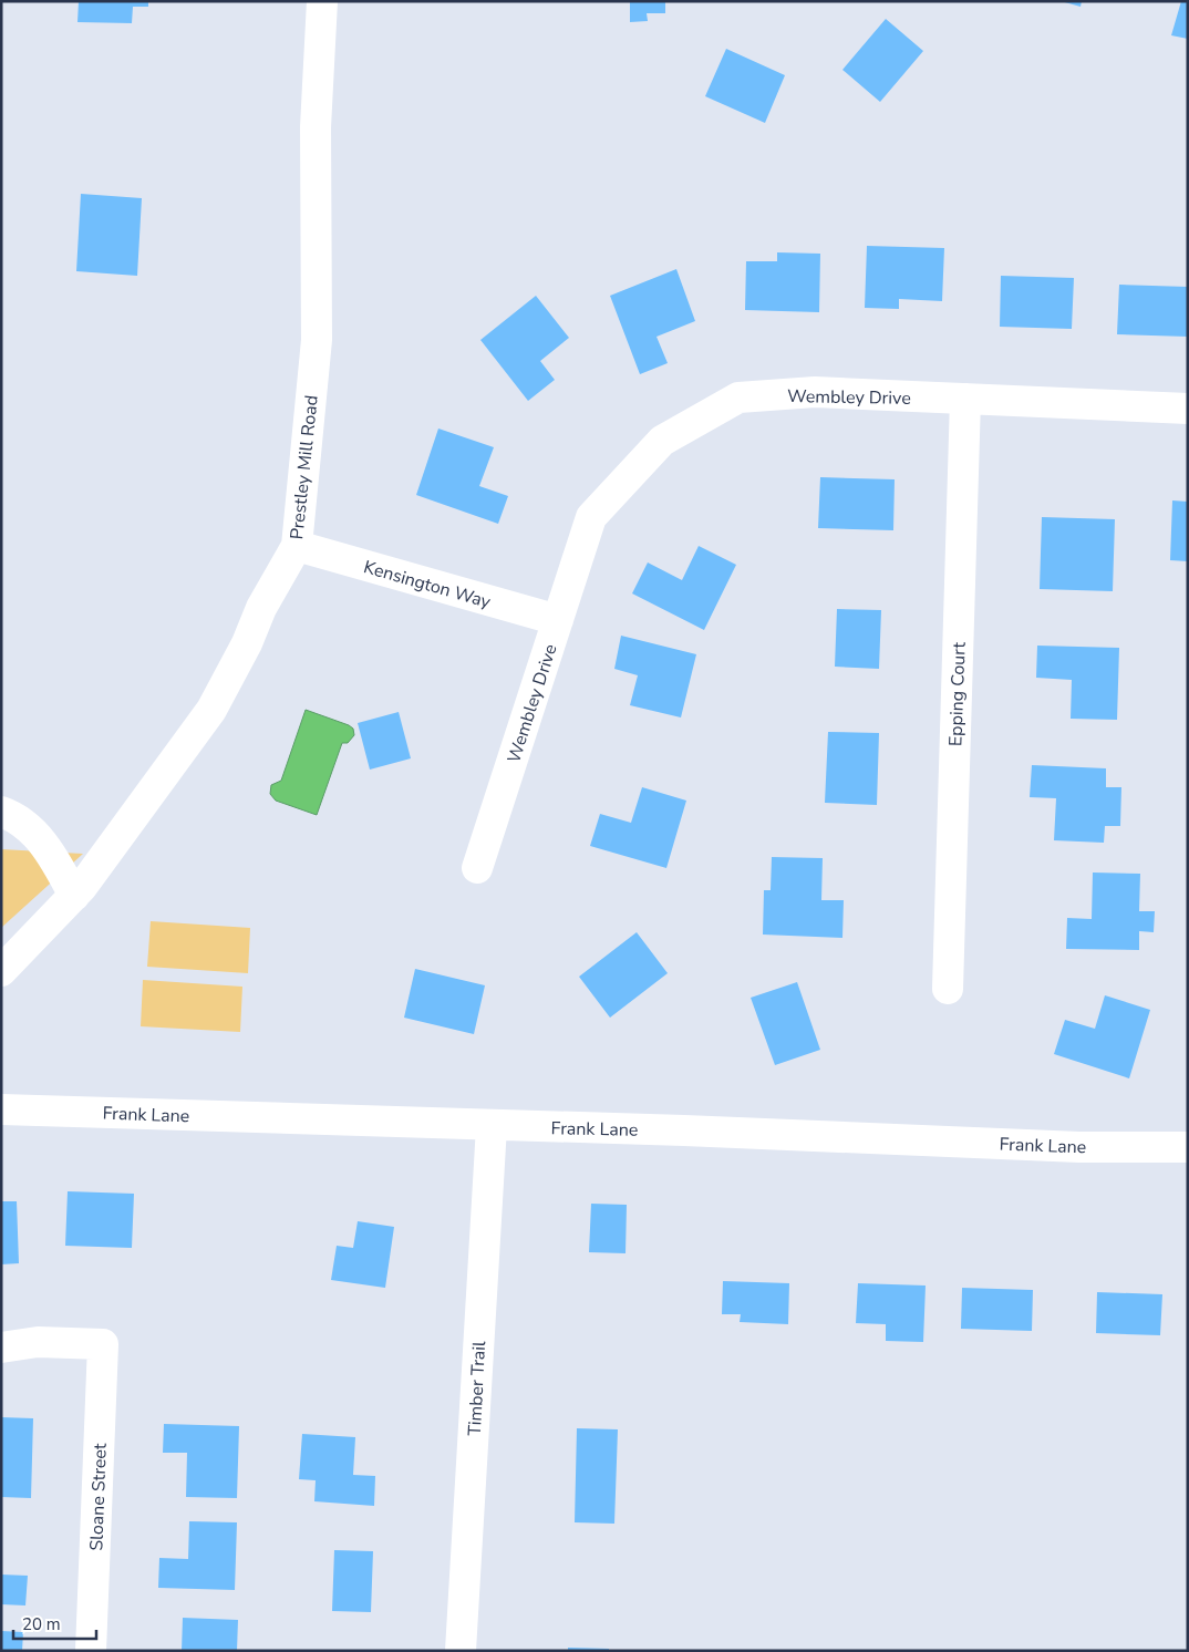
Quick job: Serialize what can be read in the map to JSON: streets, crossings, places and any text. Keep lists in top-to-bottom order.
{
  "streets": {
    "street": [
      "Wembley Drive",
      "Prestley Mill Road",
      "Kensington Way",
      "Epping Court",
      "Frank Lane",
      "Timber Trail",
      "Sloane Street"
    ]
  },
  "crossings": [
    ["Wembley Drive", "Kensington Way"],
    ["Wembley Drive", "Epping Court"],
    ["Prestley Mill Road", "Kensington Way"],
    ["Frank Lane", "Timber Trail"]
  ],
  "scale_bar": "20 m"
}
